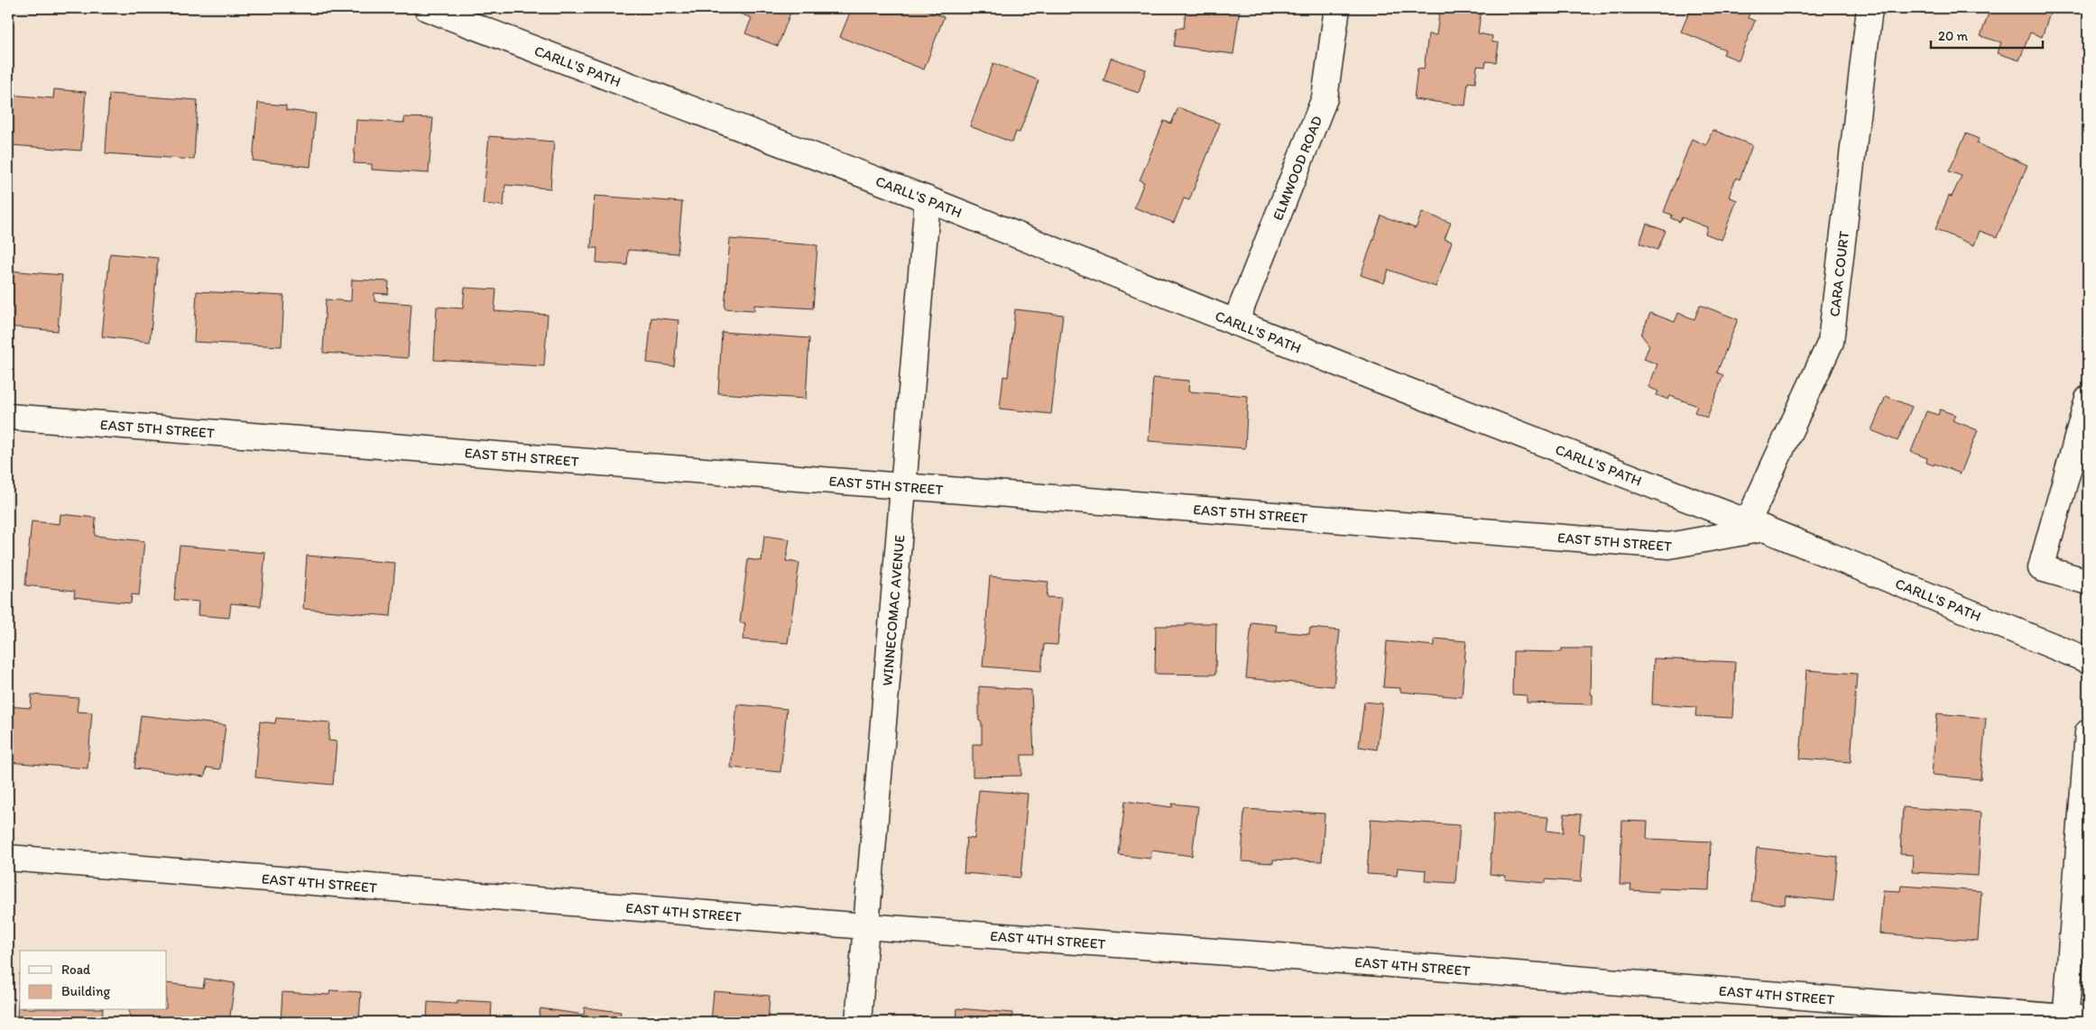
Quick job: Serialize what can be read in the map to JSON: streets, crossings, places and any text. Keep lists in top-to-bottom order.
{
  "streets": {
    "street": [
      "CARLL'S PATH",
      "ELMWOOD ROAD",
      "CARA COURT",
      "EAST 5TH STREET",
      "WINNECOMAC AVENUE",
      "EAST 4TH STREET"
    ]
  },
  "crossings": [
    ["CARLL'S PATH", "ELMWOOD ROAD"],
    ["CARLL'S PATH", "CARA COURT"],
    ["CARLL'S PATH", "EAST 5TH STREET"],
    ["CARLL'S PATH", "WINNECOMAC AVENUE"],
    ["CARA COURT", "EAST 5TH STREET"],
    ["EAST 5TH STREET", "WINNECOMAC AVENUE"],
    ["WINNECOMAC AVENUE", "EAST 4TH STREET"]
  ],
  "legend": ["Road", "Building"],
  "scale_bar": "20 m"
}
